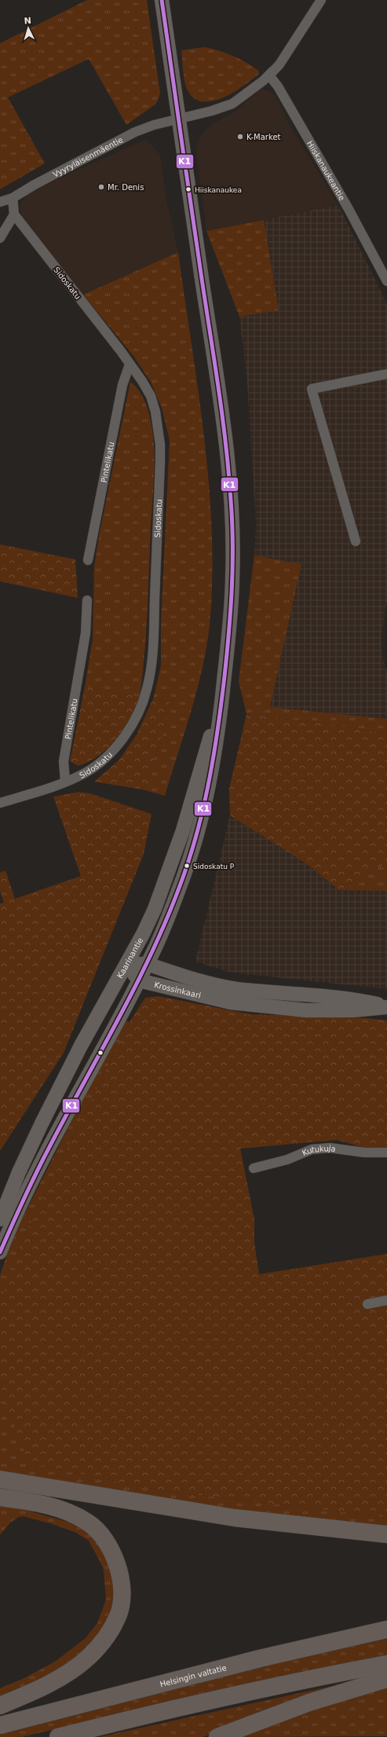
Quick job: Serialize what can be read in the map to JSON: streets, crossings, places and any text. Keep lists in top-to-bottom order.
{
  "streets": {
    "highway": ["Helsingin valtatie"],
    "main road": ["Kaarinantie", "Krossinkaari"],
    "street": [
      "Vyyryläisenmäentie",
      "Hiiskanaukeantie",
      "Sidoskatu",
      "Pintelikatu",
      "Kutukuja"
    ]
  },
  "crossings": [
    ["Vyyryläisenmäentie", "Hiiskanaukeantie"],
    ["Vyyryläisenmäentie", "Kaarinantie"],
    ["Hiiskanaukeantie", "Kaarinantie"],
    ["Sidoskatu", "Pintelikatu"],
    ["Kaarinantie", "Krossinkaari"]
  ],
  "places": [
    "K-Market",
    "Mr. Denis",
    "Hiiskanaukea",
    "Sidoskatu P"
  ],
  "lines": ["transit line K1"],
  "north": "top"
}
